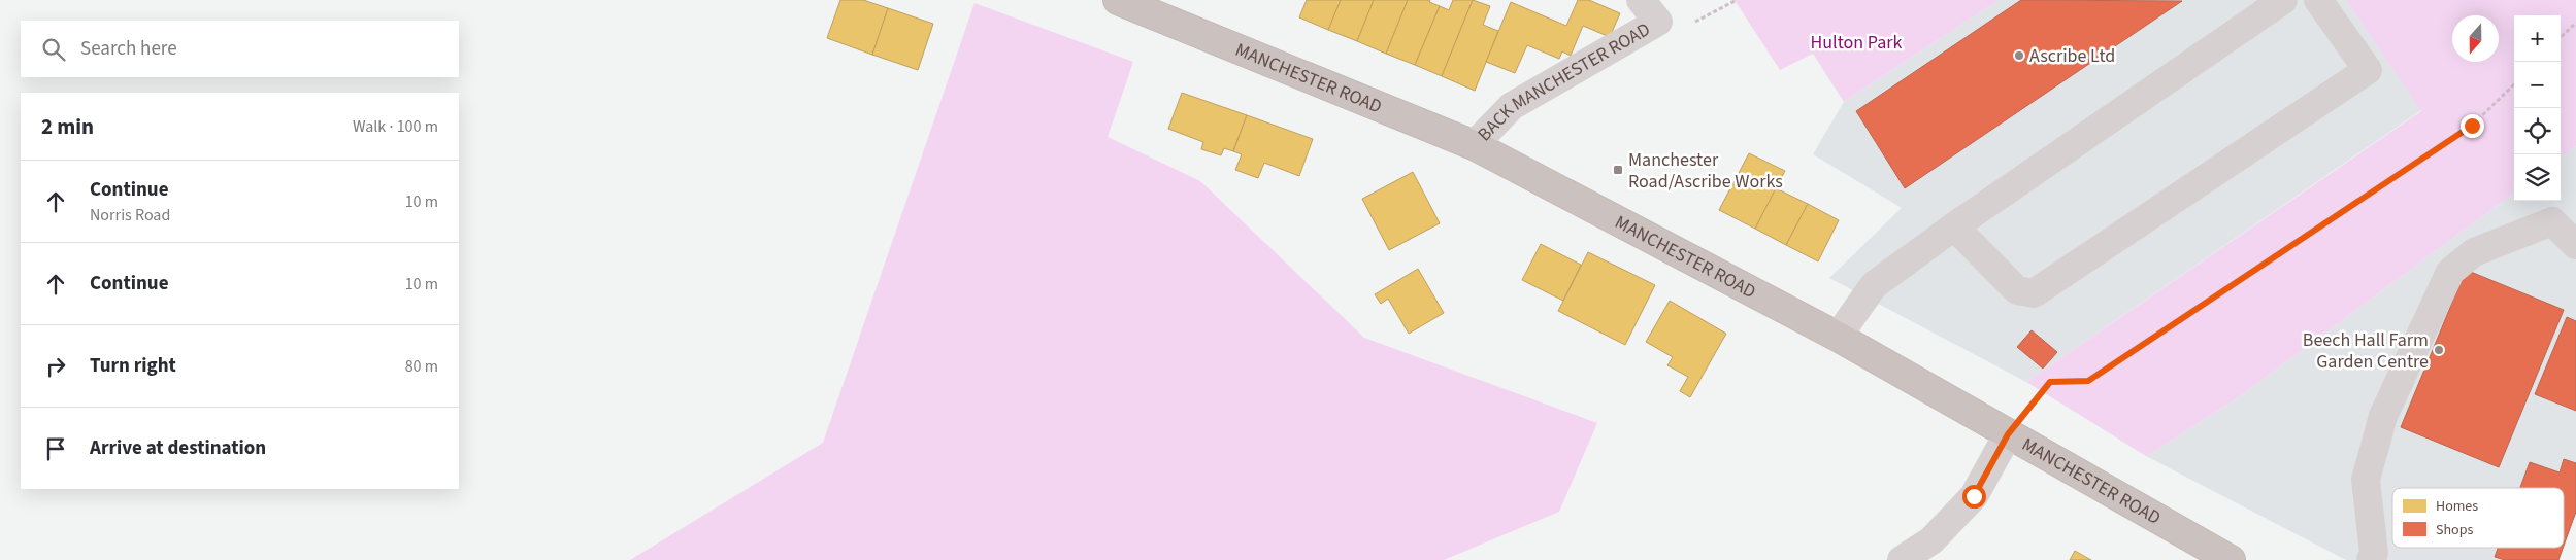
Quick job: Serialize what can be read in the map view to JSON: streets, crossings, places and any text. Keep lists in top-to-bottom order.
{
  "streets": {
    "highway": ["MANCHESTER ROAD"],
    "street": ["BACK MANCHESTER ROAD"]
  },
  "crossings": [
    ["MANCHESTER ROAD", "BACK MANCHESTER ROAD"]
  ],
  "parks": ["Hulton Park"],
  "places": {
    "other": ["Ascribe Ltd", "Beech Hall Farm Garden Centre"],
    "transit": ["Manchester Road/Ascribe Works"]
  },
  "legend": ["Homes", "Shops"],
  "north": "bottom",
  "page": {
    "map_buttons": ["+", "−"],
    "search": "Search here",
    "heading": ["2 min", "Walk · 100 m"],
    "list": [
      ["Continue", "Norris Road", "10 m"],
      ["Continue", "10 m"],
      ["Turn right", "80 m"],
      "Arrive at destination"
    ]
  }
}
